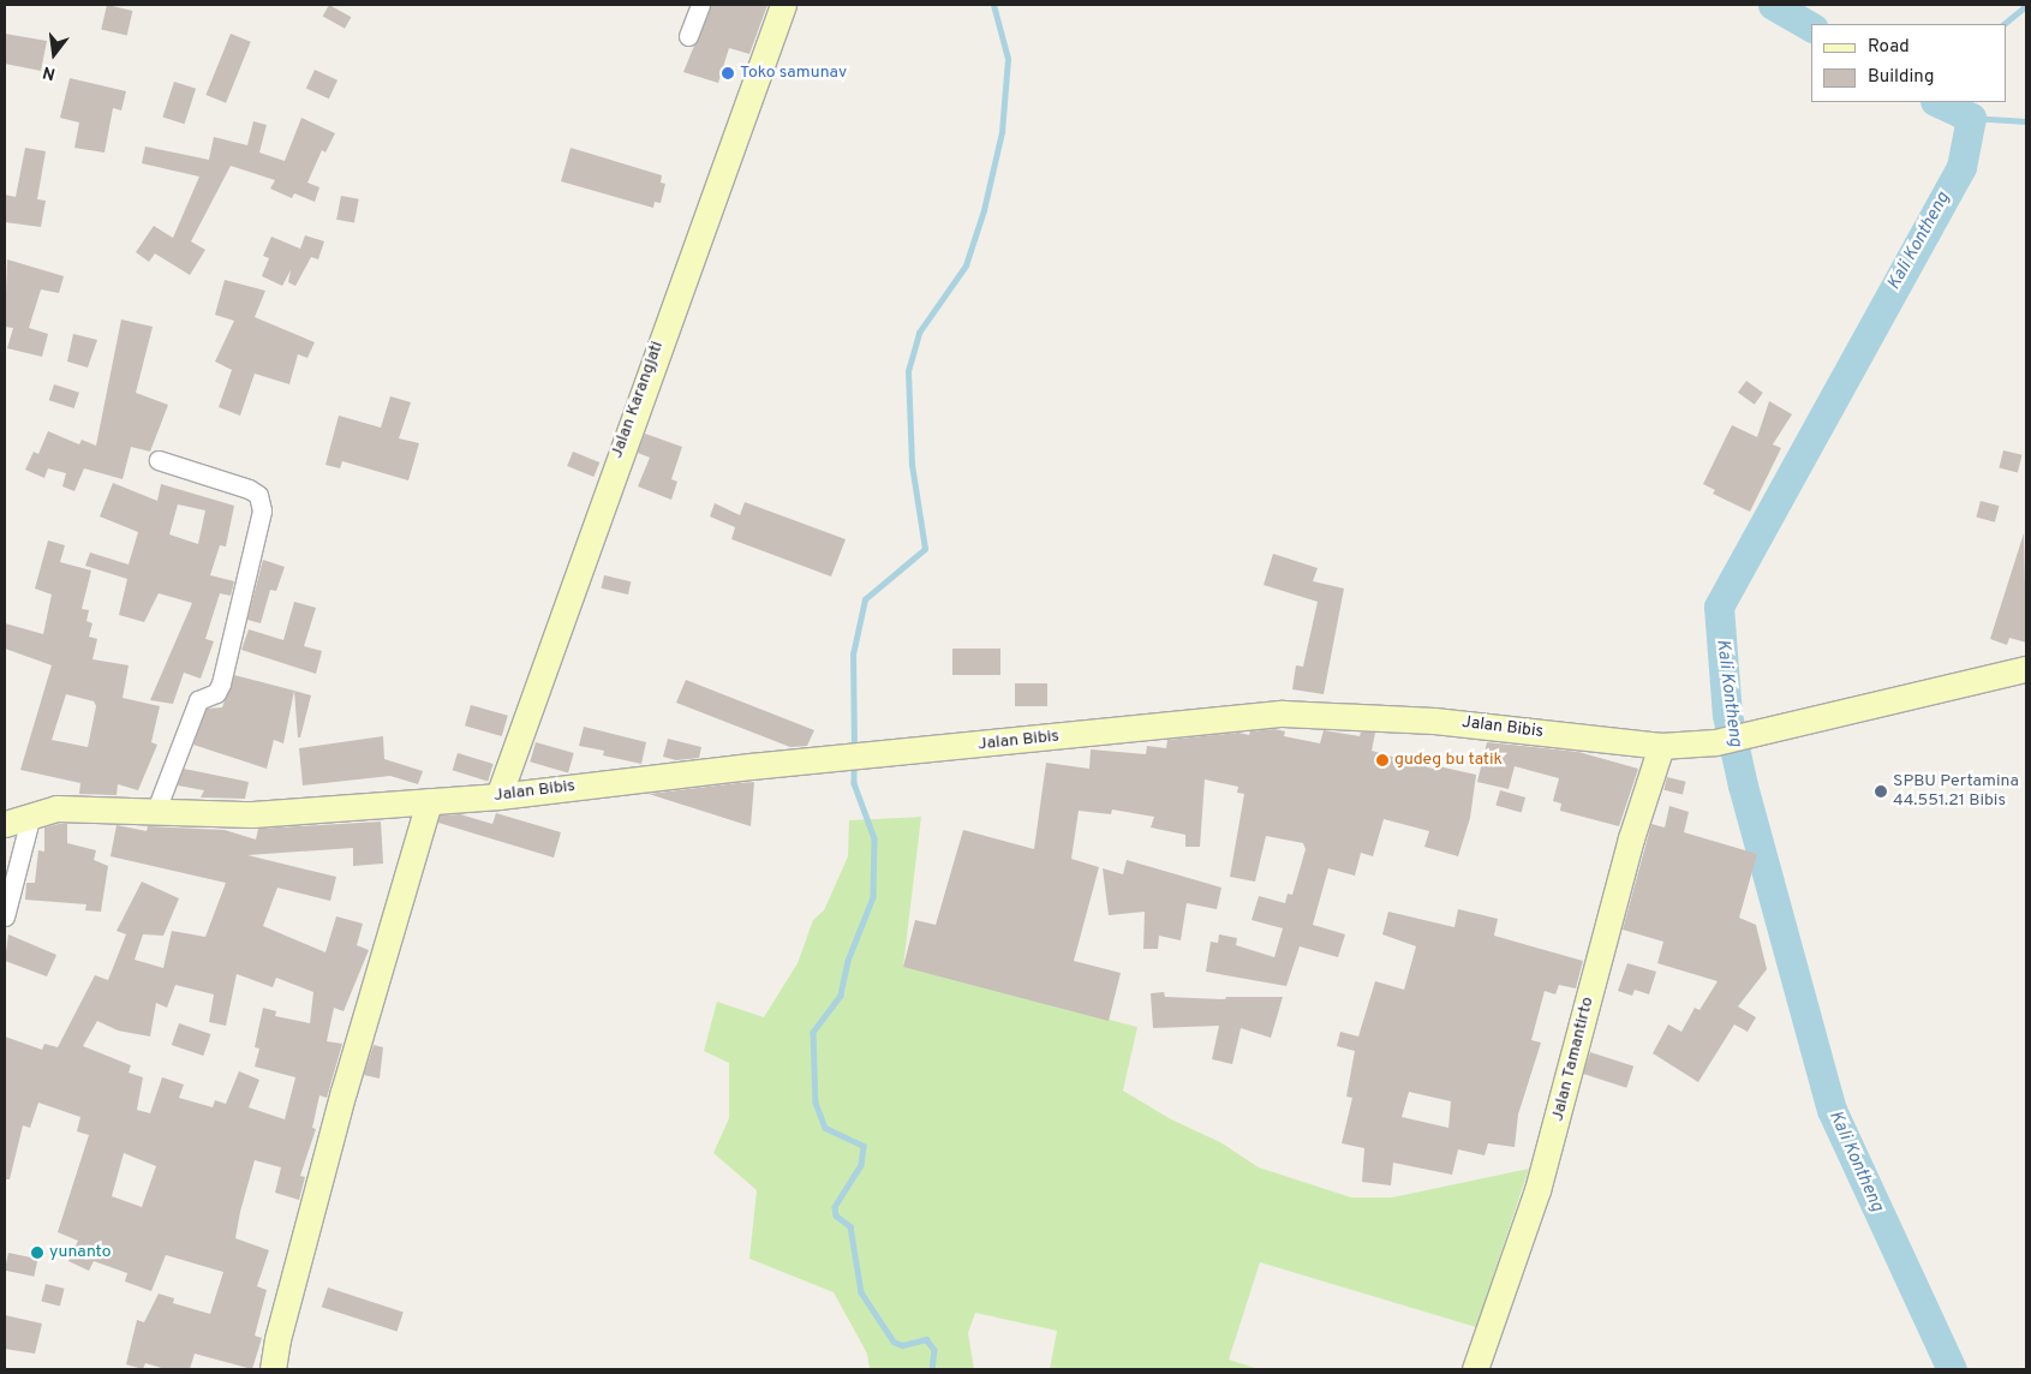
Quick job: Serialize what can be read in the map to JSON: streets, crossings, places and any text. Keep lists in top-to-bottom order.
{
  "streets": {
    "street": ["Jalan Karangjati", "Jalan Bibis", "Jalan Tamantirto"]
  },
  "crossings": [
    ["Jalan Karangjati", "Jalan Bibis"],
    ["Jalan Bibis", "Jalan Tamantirto"]
  ],
  "water": ["Kali Kontheng"],
  "places": [
    "Toko samunav",
    "gudeg bu tatik",
    "SPBU Pertamina 44.551.21 Bibis",
    "yunanto"
  ],
  "legend": ["Road", "Building"],
  "north": "bottom"
}
